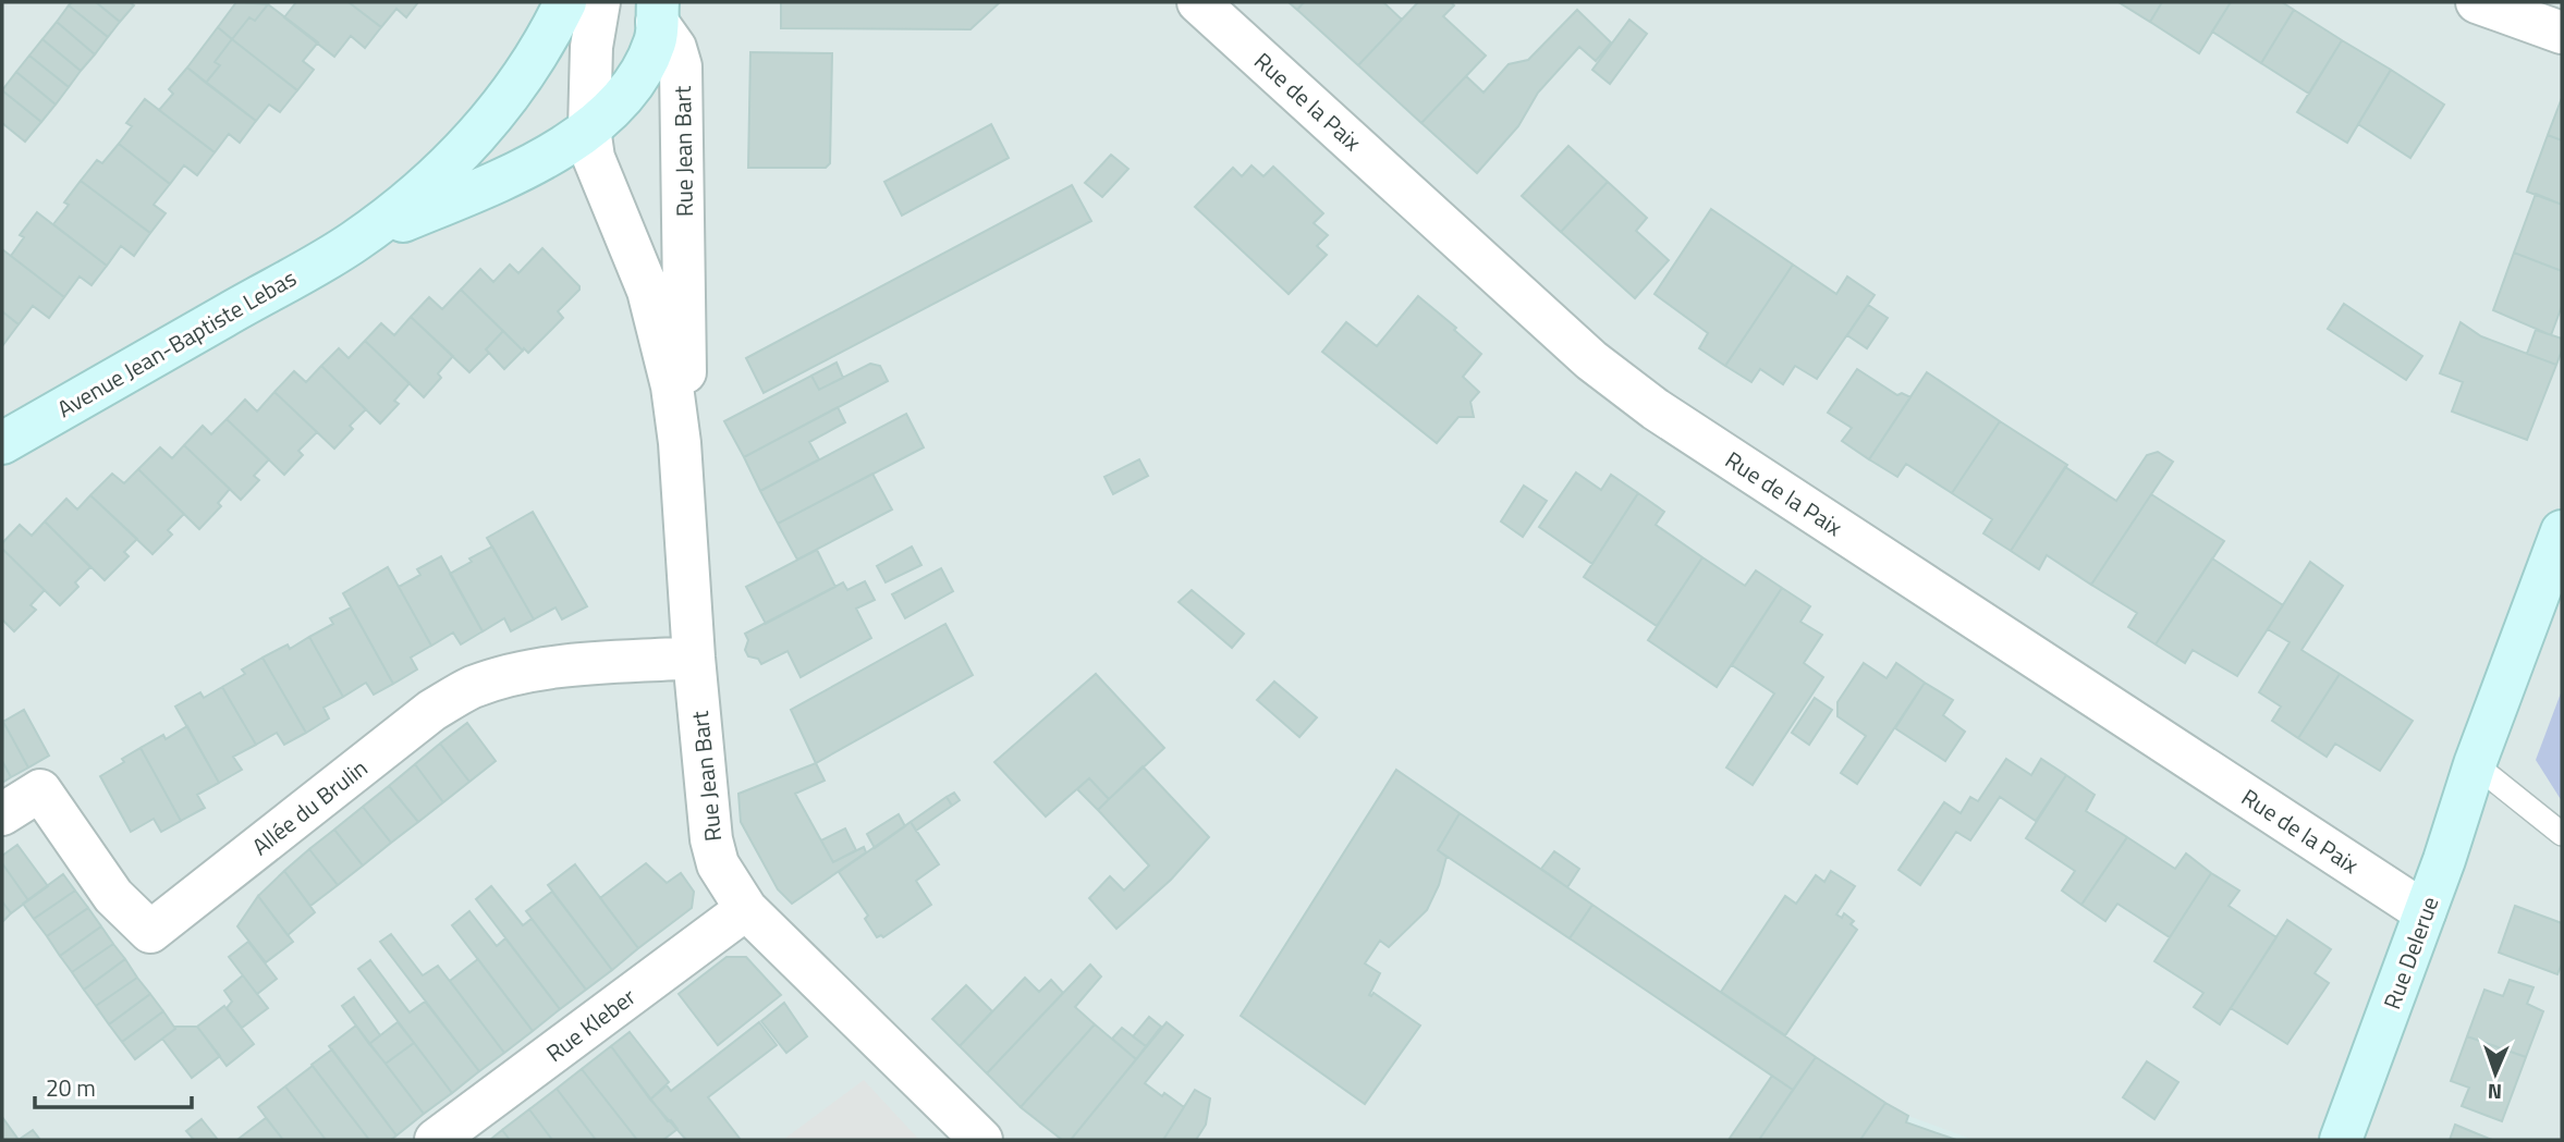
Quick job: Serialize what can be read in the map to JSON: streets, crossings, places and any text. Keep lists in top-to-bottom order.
{
  "streets": {
    "street": [
      "Rue de la Paix",
      "Rue Jean Bart",
      "Avenue Jean-Baptiste Lebas",
      "Allée du Brulin",
      "Rue Delerue",
      "Rue Kleber"
    ]
  },
  "crossings": [
    ["Rue de la Paix", "Rue Delerue"],
    ["Rue Jean Bart", "Avenue Jean-Baptiste Lebas"],
    ["Rue Jean Bart", "Allée du Brulin"],
    ["Rue Jean Bart", "Rue Kleber"]
  ],
  "scale_bar": "20 m",
  "north": "bottom"
}
